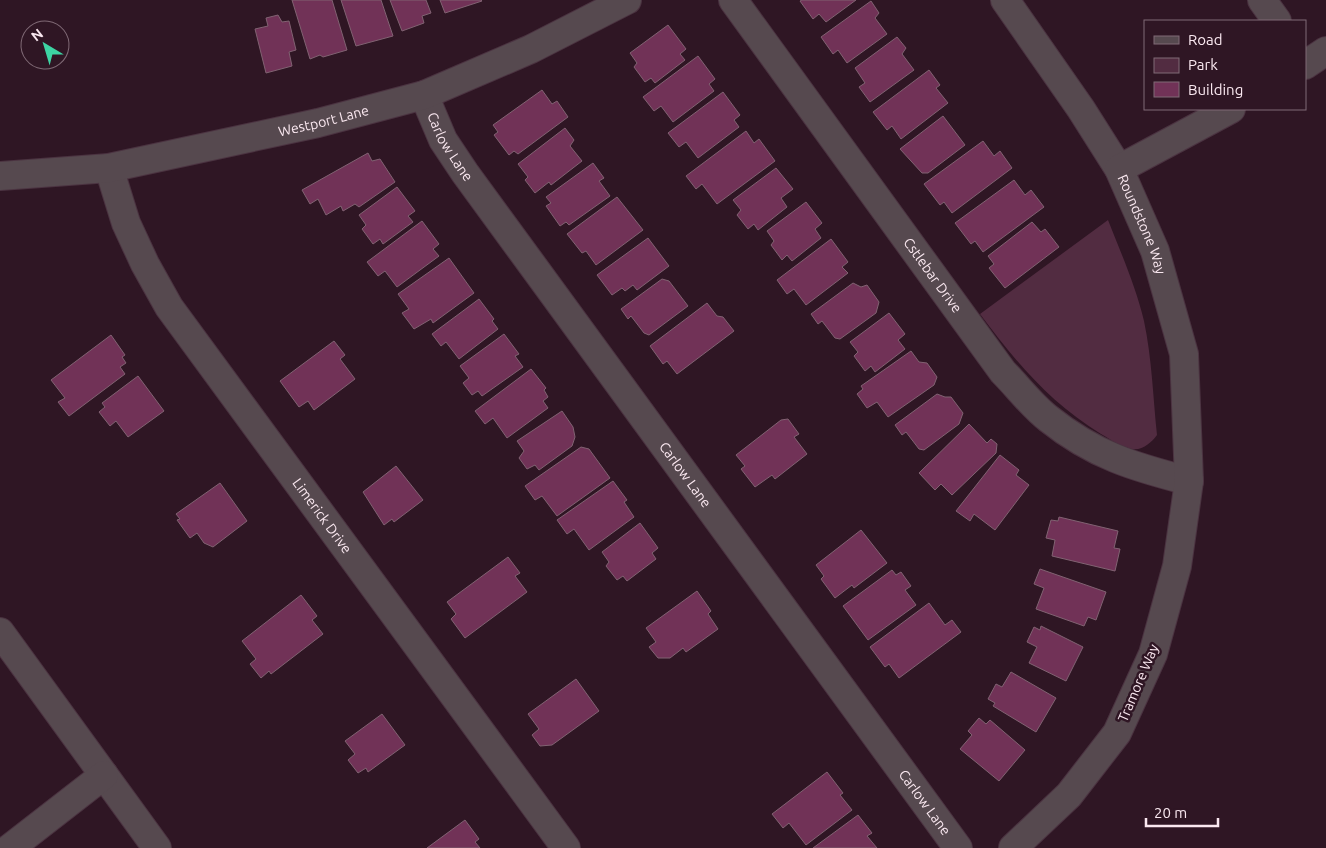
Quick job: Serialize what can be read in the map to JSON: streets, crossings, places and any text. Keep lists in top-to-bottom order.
{
  "streets": {
    "street": [
      "Westport Lane",
      "Carlow Lane",
      "Roundstone Way",
      "Cstlebar Drive",
      "Limerick Drive",
      "Tramore Way"
    ]
  },
  "crossings": [
    ["Westport Lane", "Carlow Lane"],
    ["Westport Lane", "Limerick Drive"],
    ["Roundstone Way", "Cstlebar Drive"],
    ["Roundstone Way", "Tramore Way"],
    ["Cstlebar Drive", "Tramore Way"]
  ],
  "legend": ["Road", "Park", "Building"],
  "scale_bar": "20 m",
  "north": "top left"
}
